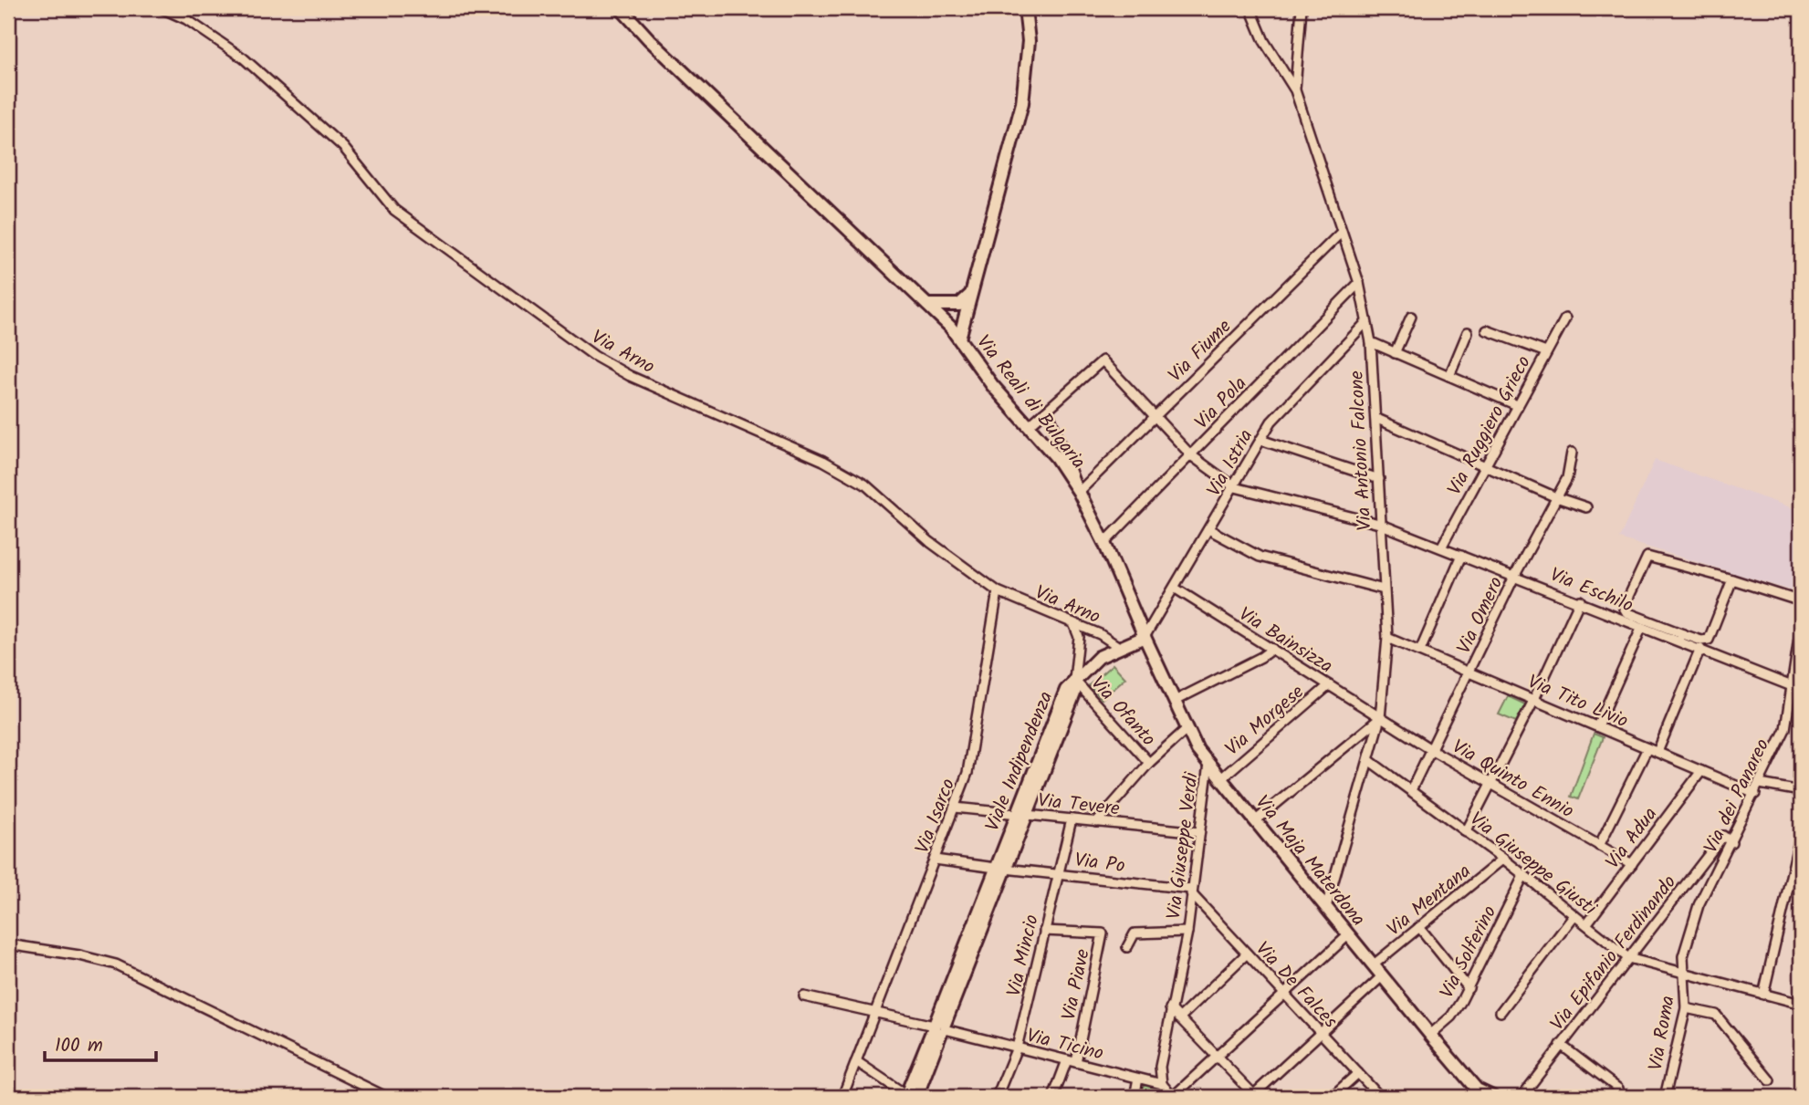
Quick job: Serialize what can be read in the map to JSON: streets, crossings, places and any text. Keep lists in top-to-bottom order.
{
  "streets": {
    "street": [
      "Via Fiume",
      "Via Arno",
      "Via Reali di Bulgaria",
      "Via Pola",
      "Via Ruggiero Grieco",
      "Via Antonio Falcone",
      "Via Istria",
      "Via Eschilo",
      "Via Omero",
      "Via Bainsizza",
      "Via Tito Livio",
      "Via Ofanto",
      "Via Morgese",
      "Viale Indipendenza",
      "Via Quinto Ennio",
      "Via dei Panareo",
      "Via Tevere",
      "Via Isarco",
      "Via Adua",
      "Via Giuseppe Verdi",
      "Via Maja Materdona",
      "Via Po",
      "Via Giuseppe Giusti",
      "Via Mentana",
      "Via Solferino",
      "Via Epifanio Ferdinando",
      "Via Mincio",
      "Via Piave",
      "Via De Falces",
      "Via Roma",
      "Via Ticino"
    ]
  },
  "crossings": [
    ["Via Fiume", "Via Reali di Bulgaria"],
    ["Via Fiume", "Via Antonio Falcone"],
    ["Via Arno", "Viale Indipendenza"],
    ["Via Arno", "Via Isarco"],
    ["Via Reali di Bulgaria", "Via Pola"],
    ["Via Reali di Bulgaria", "Via Istria"],
    ["Via Reali di Bulgaria", "Viale Indipendenza"],
    ["Via Reali di Bulgaria", "Via Maja Materdona"],
    ["Via Pola", "Via Antonio Falcone"],
    ["Via Ruggiero Grieco", "Via Eschilo"],
    ["Via Antonio Falcone", "Via Istria"],
    ["Via Antonio Falcone", "Via Eschilo"],
    ["Via Antonio Falcone", "Via Bainsizza"],
    ["Via Antonio Falcone", "Via Tito Livio"],
    ["Via Antonio Falcone", "Via Quinto Ennio"],
    ["Via Antonio Falcone", "Via Maja Materdona"],
    ["Via Antonio Falcone", "Via Giuseppe Giusti"],
    ["Via Istria", "Via Eschilo"],
    ["Via Istria", "Via Bainsizza"],
    ["Via Istria", "Viale Indipendenza"],
    ["Via Istria", "Via Maja Materdona"],
    ["Via Eschilo", "Via Omero"],
    ["Via Eschilo", "Via dei Panareo"],
    ["Via Omero", "Via Tito Livio"],
    ["Via Omero", "Via Quinto Ennio"],
    ["Via Omero", "Via Giuseppe Giusti"],
    ["Via Bainsizza", "Via Morgese"],
    ["Via Bainsizza", "Via Quinto Ennio"],
    ["Via Tito Livio", "Via dei Panareo"],
    ["Via Tito Livio", "Via Adua"],
    ["Via Ofanto", "Viale Indipendenza"],
    ["Via Morgese", "Via Maja Materdona"],
    ["Viale Indipendenza", "Via Tevere"],
    ["Viale Indipendenza", "Via Maja Materdona"],
    ["Viale Indipendenza", "Via Po"],
    ["Viale Indipendenza", "Via Ticino"],
    ["Via Quinto Ennio", "Via Adua"],
    ["Via dei Panareo", "Via Giuseppe Giusti"],
    ["Via dei Panareo", "Via Epifanio Ferdinando"],
    ["Via dei Panareo", "Via Roma"],
    ["Via Tevere", "Via Isarco"],
    ["Via Tevere", "Via Giuseppe Verdi"],
    ["Via Tevere", "Via Mincio"],
    ["Via Isarco", "Via Po"],
    ["Via Isarco", "Via Ticino"],
    ["Via Adua", "Via Giuseppe Giusti"],
    ["Via Giuseppe Verdi", "Via Maja Materdona"],
    ["Via Giuseppe Verdi", "Via Po"],
    ["Via Giuseppe Verdi", "Via De Falces"],
    ["Via Giuseppe Verdi", "Via Ticino"],
    ["Via Maja Materdona", "Via Mentana"],
    ["Via Maja Materdona", "Via Solferino"],
    ["Via Po", "Via Mincio"],
    ["Via Po", "Via De Falces"],
    ["Via Giuseppe Giusti", "Via Mentana"],
    ["Via Giuseppe Giusti", "Via Solferino"],
    ["Via Giuseppe Giusti", "Via Epifanio Ferdinando"],
    ["Via Giuseppe Giusti", "Via Roma"],
    ["Via Mincio", "Via Piave"],
    ["Via Mincio", "Via Ticino"],
    ["Via Piave", "Via Ticino"]
  ],
  "scale_bar": "100 m"
}
